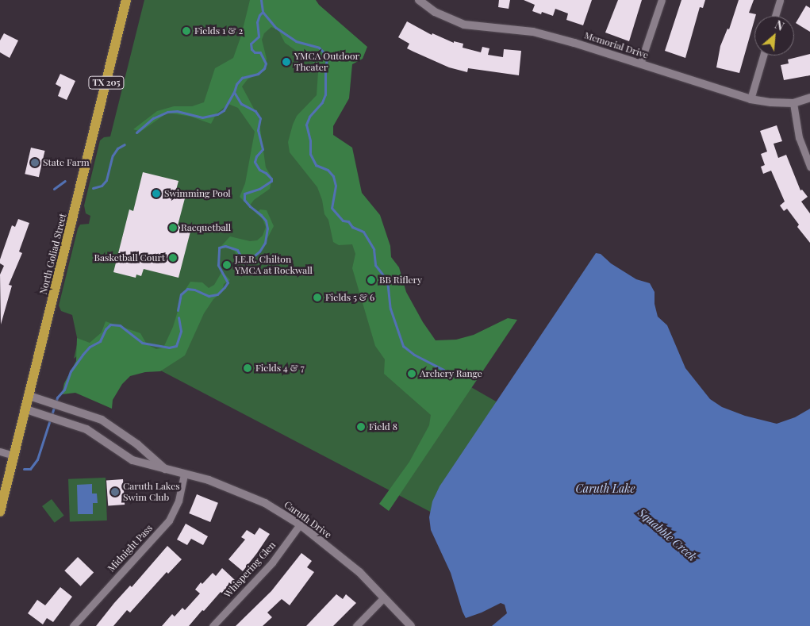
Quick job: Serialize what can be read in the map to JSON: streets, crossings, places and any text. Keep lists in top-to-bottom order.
{
  "streets": {
    "main road": ["TX 205", "North Goliad Street"],
    "street": [
      "Memorial Drive",
      "Caruth Drive",
      "Midnight Pass",
      "Whispering Glen"
    ]
  },
  "crossings": [
    ["North Goliad Street", "Caruth Drive"],
    ["Caruth Drive", "Midnight Pass"],
    ["Caruth Drive", "Whispering Glen"]
  ],
  "water": ["Caruth Lake", "Squabble Creek"],
  "places": [
    "Fields 1 & 2",
    "YMCA Outdoor Theater",
    "State Farm",
    "Swimming Pool",
    "Racquetball",
    "Basketball Court",
    "J.E.R. Chilton YMCA at Rockwall",
    "BB Riflery",
    "Fields 5 & 6",
    "Fields 4 & 7",
    "Archery Range",
    "Field 8",
    "Caruth Lakes Swim Club"
  ],
  "north": "top right"
}
